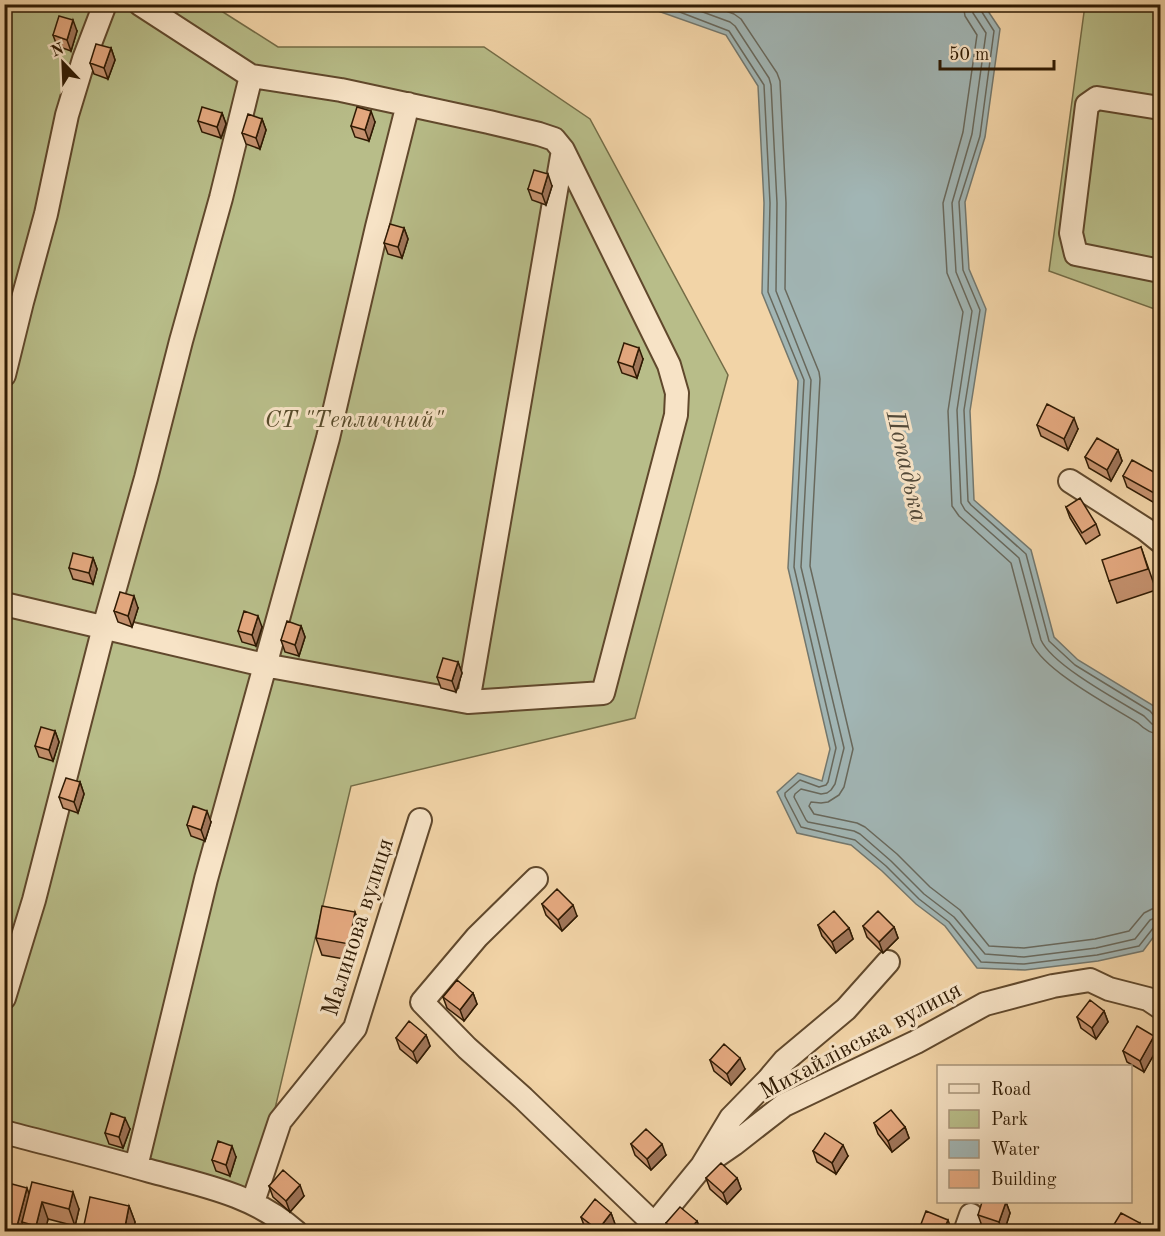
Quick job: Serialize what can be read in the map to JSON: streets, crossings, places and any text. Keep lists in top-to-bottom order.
{
  "streets": {
    "street": ["Малинова вулиця", "Михайлівська вулиця"]
  },
  "water": ["Попадька"],
  "parks": ["СТ \"Тепличний\""],
  "legend": [
    "Road",
    "Park",
    "Water",
    "Building"
  ],
  "scale_bar": "50 m",
  "north": "top left"
}
